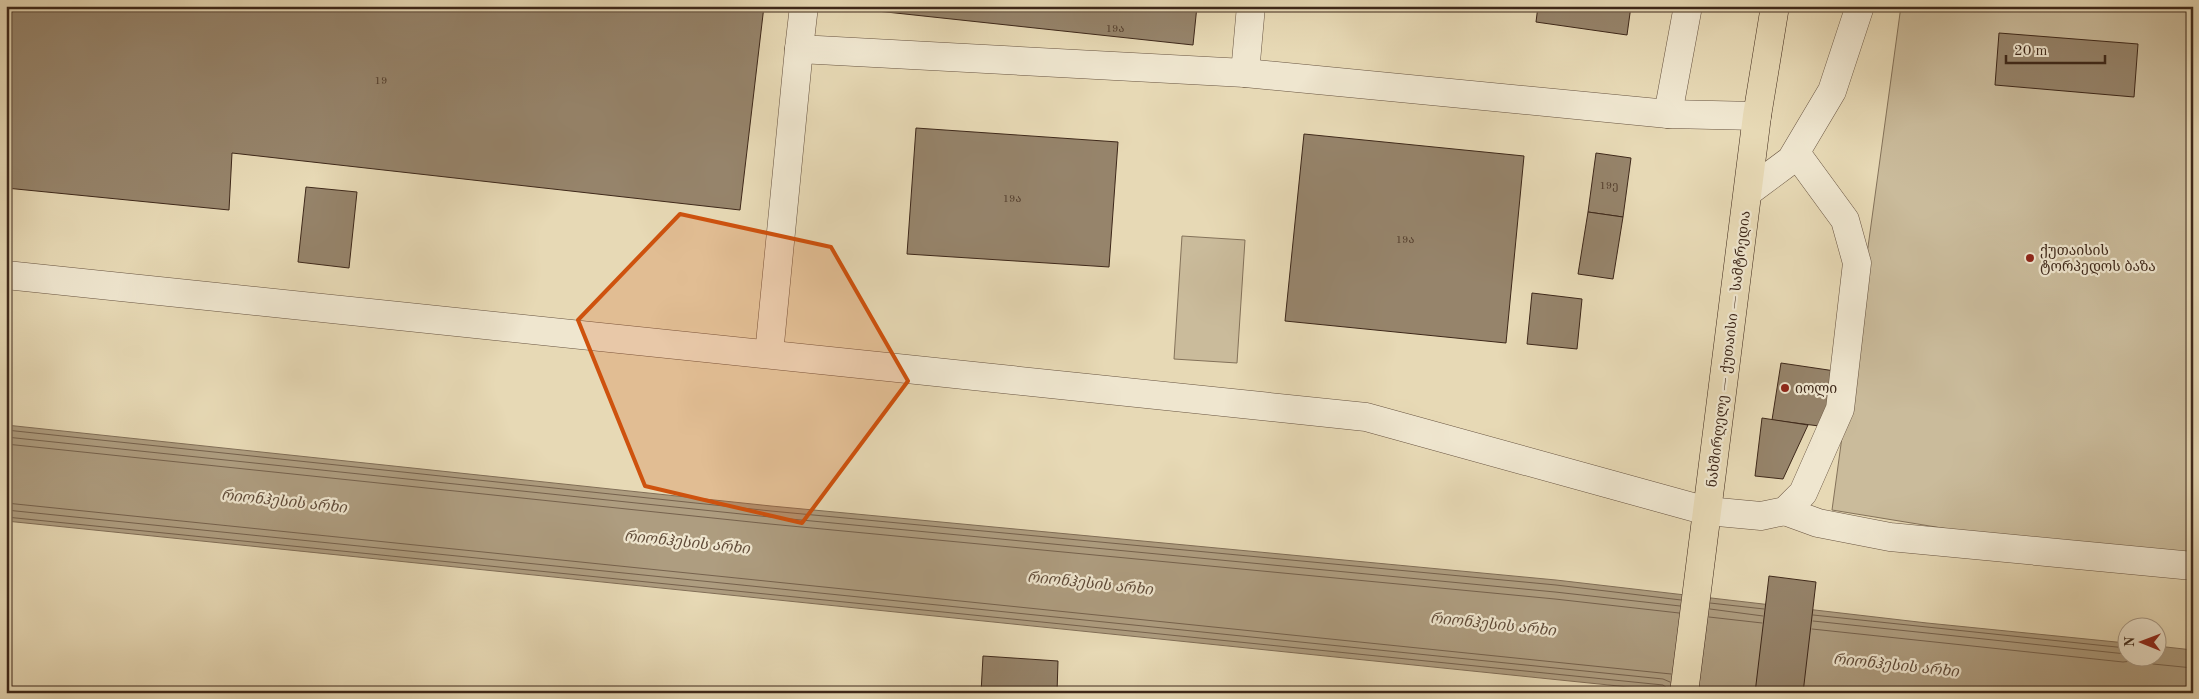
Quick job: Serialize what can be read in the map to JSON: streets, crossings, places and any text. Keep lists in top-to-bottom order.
{
  "streets": {
    "main road": ["ნახშირღელე — ქუთაისი — სამტრედია"]
  },
  "water": ["რიონჰესის არხი"],
  "places": ["ქუთაისის ტორპედოს ბაზა", "იოლი"],
  "house_numbers": [
    "19ა",
    "19",
    "19ე",
    "19ა",
    "19ა"
  ],
  "scale_bar": "20 m",
  "north": "left"
}
